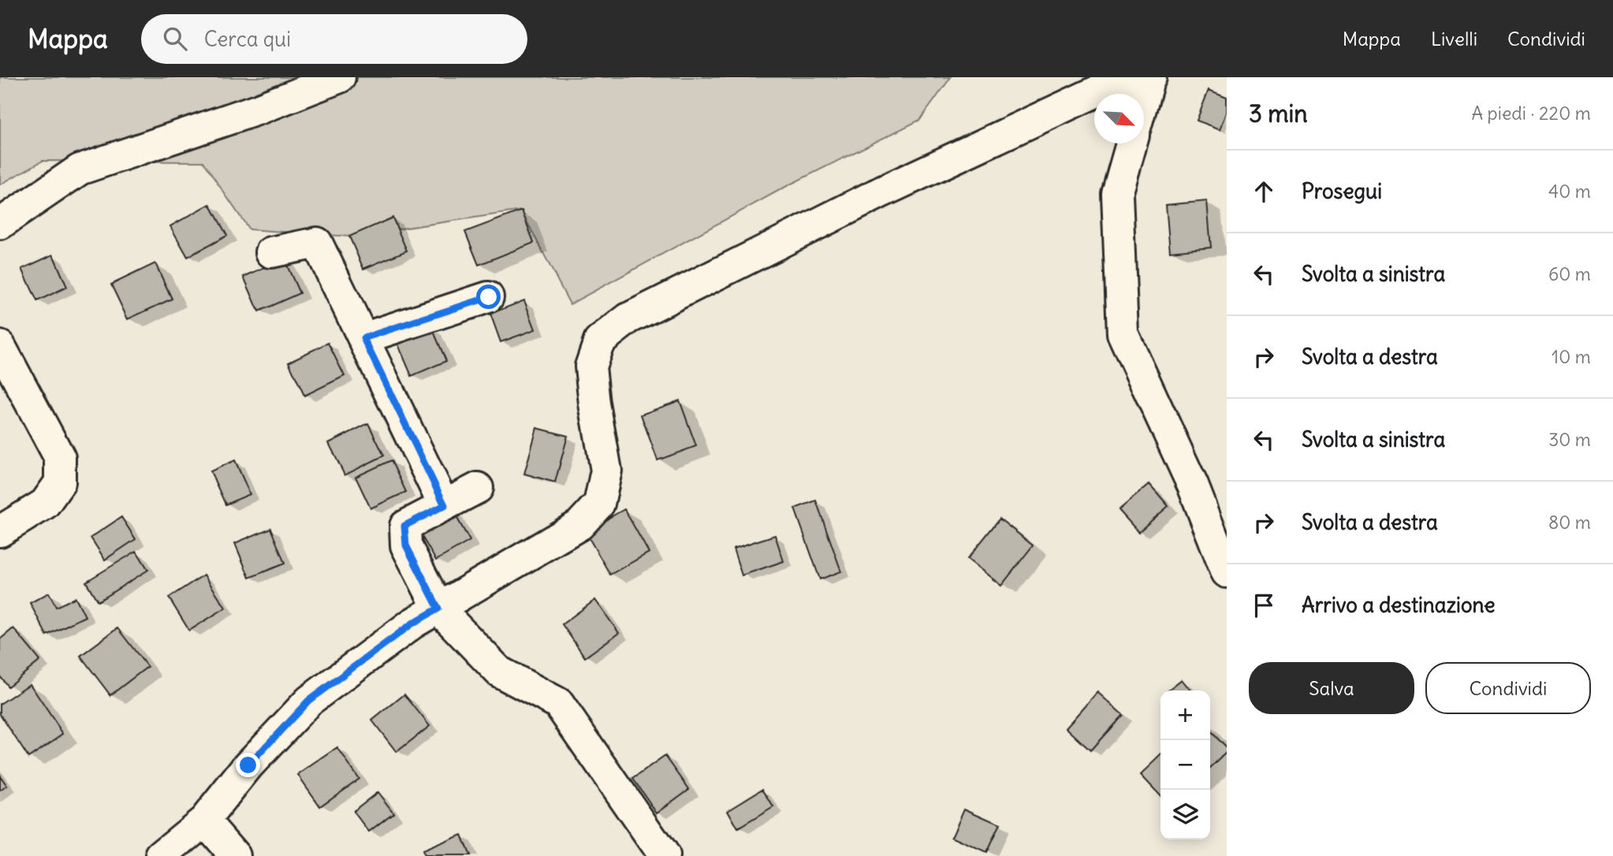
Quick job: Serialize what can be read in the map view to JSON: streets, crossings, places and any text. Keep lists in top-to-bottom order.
{
  "north": "bottom right",
  "page": {
    "header": "Mappa",
    "search": "Cerca qui",
    "nav": ["Mappa", "Livelli", "Condividi"],
    "heading": ["3 min", "A piedi · 220 m"],
    "list": [
      ["Prosegui", "40 m"],
      ["Svolta a sinistra", "60 m"],
      ["Svolta a destra", "10 m"],
      ["Svolta a sinistra", "30 m"],
      ["Svolta a destra", "80 m"],
      "Arrivo a destinazione"
    ],
    "buttons": ["Salva", "Condividi"],
    "map_buttons": ["+", "−"]
  }
}
